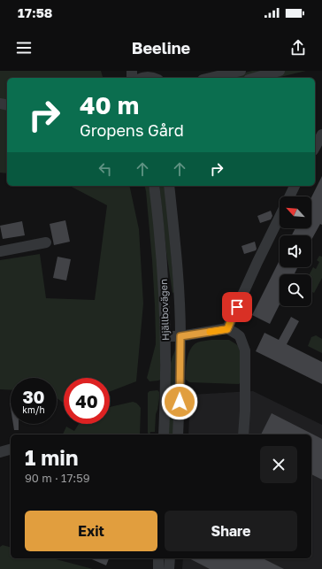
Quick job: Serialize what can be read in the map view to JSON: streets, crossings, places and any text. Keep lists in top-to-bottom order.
{
  "streets": {
    "street": ["Hjällbovägen"]
  },
  "north": "top left",
  "page": {
    "status": "17:58",
    "header": "Beeline",
    "turn": ["40 m", "Gropens Gård"],
    "speed": "30 km/h",
    "limit": "40",
    "heading": ["1 min", "90 m · 17:59"],
    "buttons": ["Exit", "Share"]
  }
}
